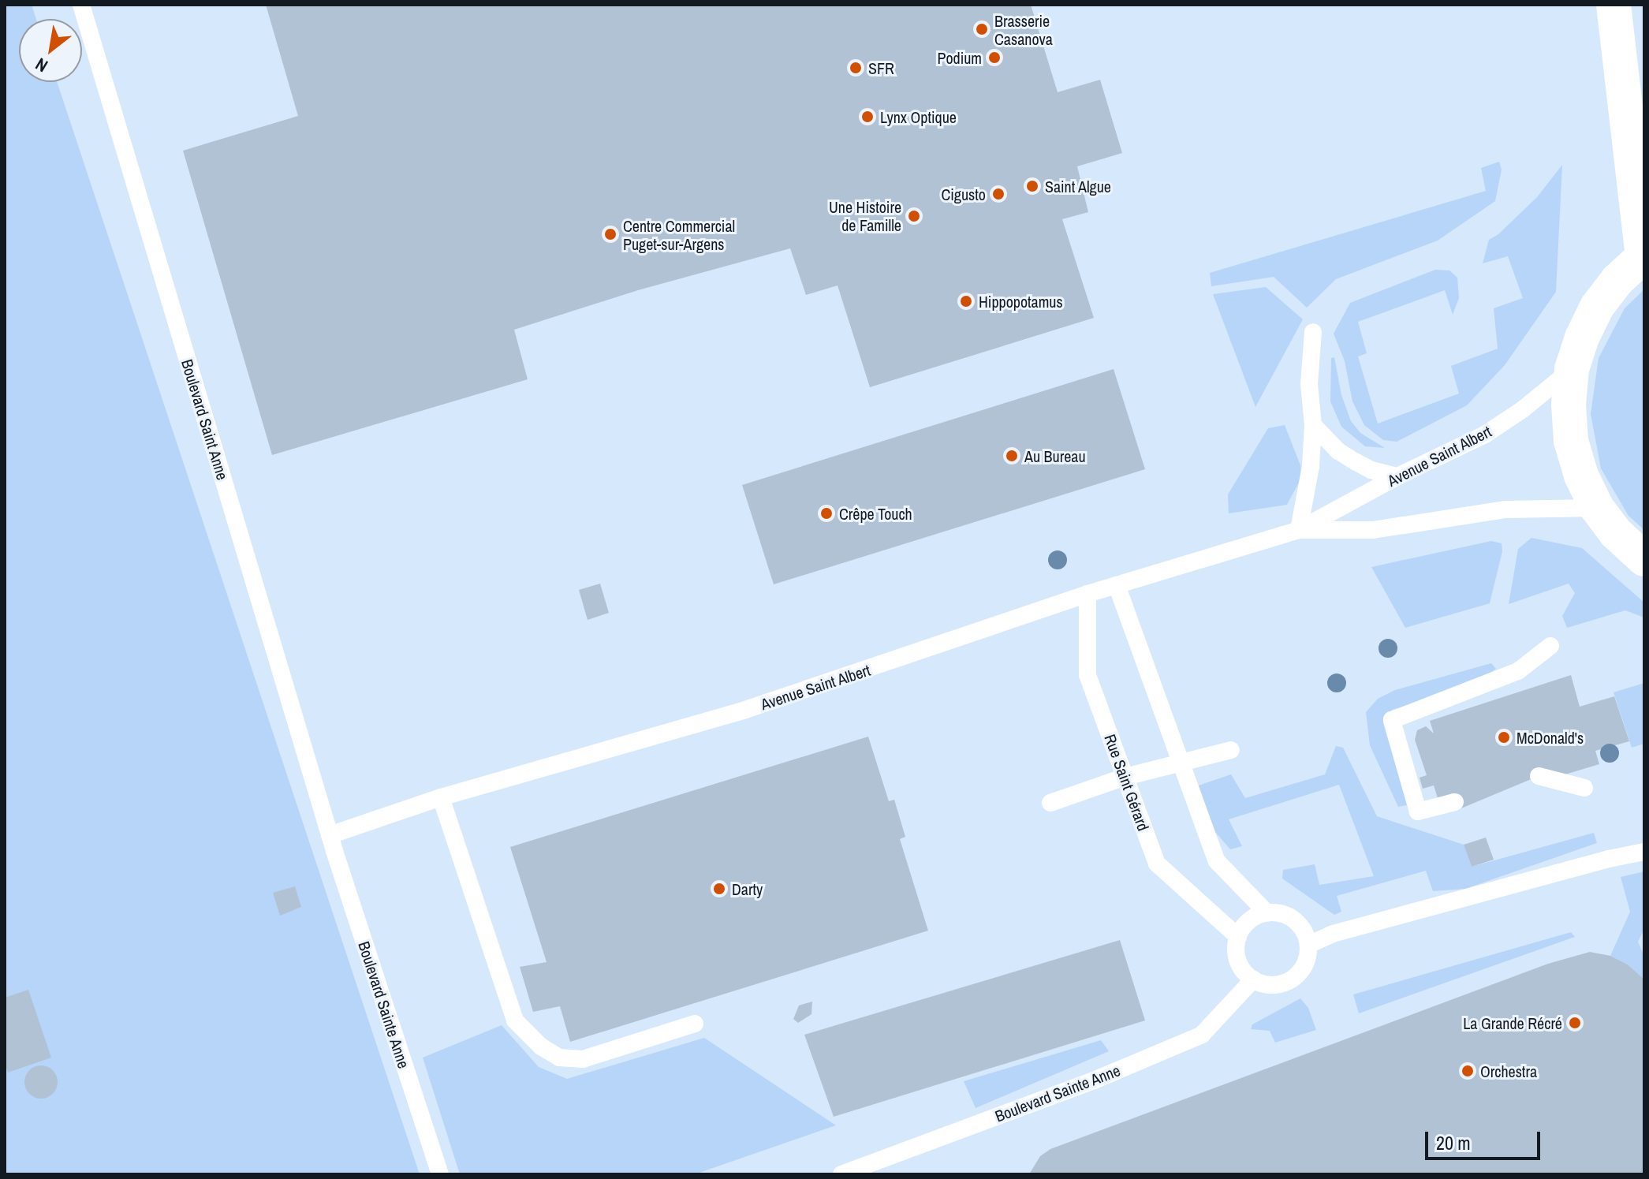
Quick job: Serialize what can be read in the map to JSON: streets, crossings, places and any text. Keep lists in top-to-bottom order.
{
  "streets": {
    "lane": [
      "Boulevard Saint Anne",
      "Avenue Saint Albert",
      "Rue Saint Gérard",
      "Boulevard Sainte Anne"
    ]
  },
  "crossings": [
    ["Boulevard Saint Anne", "Avenue Saint Albert"],
    ["Boulevard Saint Anne", "Boulevard Sainte Anne"],
    ["Avenue Saint Albert", "Rue Saint Gérard"],
    ["Avenue Saint Albert", "Boulevard Sainte Anne"],
    ["Rue Saint Gérard", "Boulevard Sainte Anne"]
  ],
  "places": [
    "Brasserie Casanova",
    "Podium",
    "SFR",
    "Lynx Optique",
    "Saint Algue",
    "Cigusto",
    "Une Histoire de Famille",
    "Centre Commercial Puget-sur-Argens",
    "Hippopotamus",
    "Au Bureau",
    "Crêpe Touch",
    "McDonald's",
    "Darty",
    "La Grande Récré",
    "Orchestra"
  ],
  "scale_bar": "20 m",
  "north": "bottom left"
}
